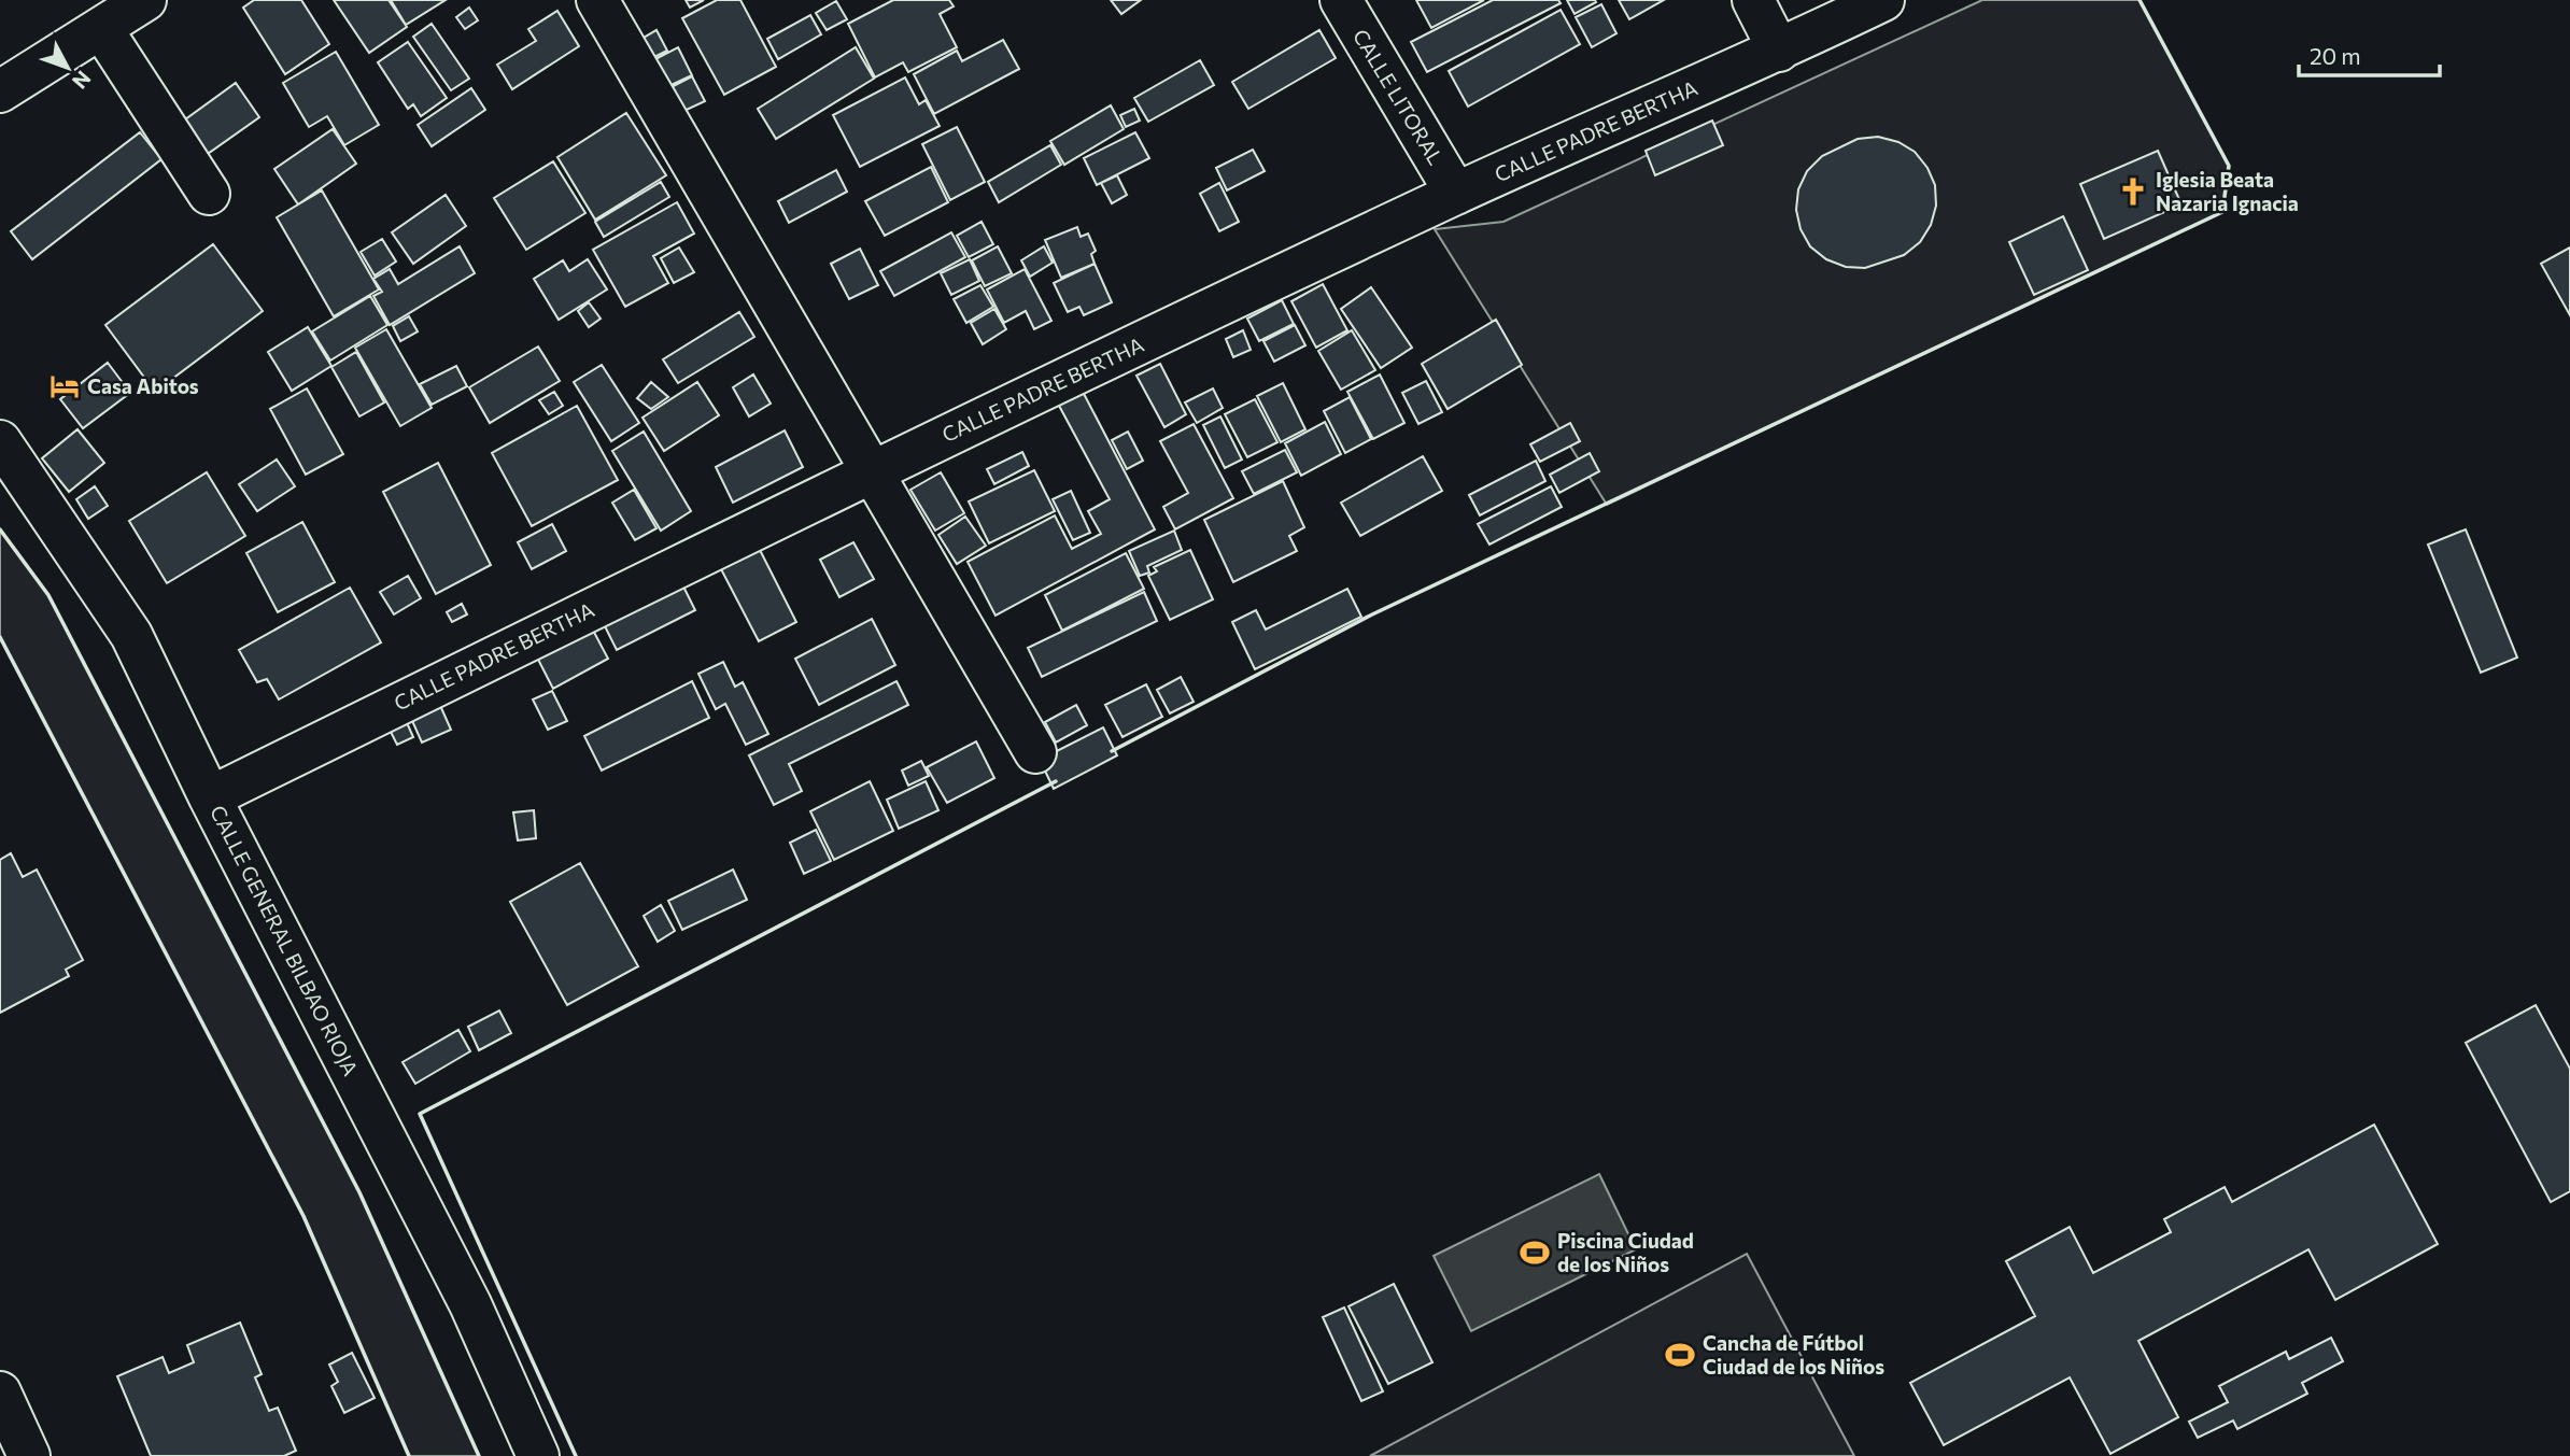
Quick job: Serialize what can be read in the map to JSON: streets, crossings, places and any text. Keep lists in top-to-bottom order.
{
  "streets": {
    "street": ["CALLE LITORAL", "CALLE PADRE BERTHA", "CALLE GENERAL BILBAO RIOJA"]
  },
  "crossings": [
    ["CALLE LITORAL", "CALLE PADRE BERTHA"],
    ["CALLE PADRE BERTHA", "CALLE GENERAL BILBAO RIOJA"]
  ],
  "places": {
    "church": ["Iglesia Beata Nazaria Ignacia"],
    "hotel": ["Casa Abitos"],
    "sports": ["Piscina Ciudad de los Niños", "Cancha de Fútbol Ciudad de los Niños"]
  },
  "scale_bar": "20 m",
  "north": "bottom right"
}
